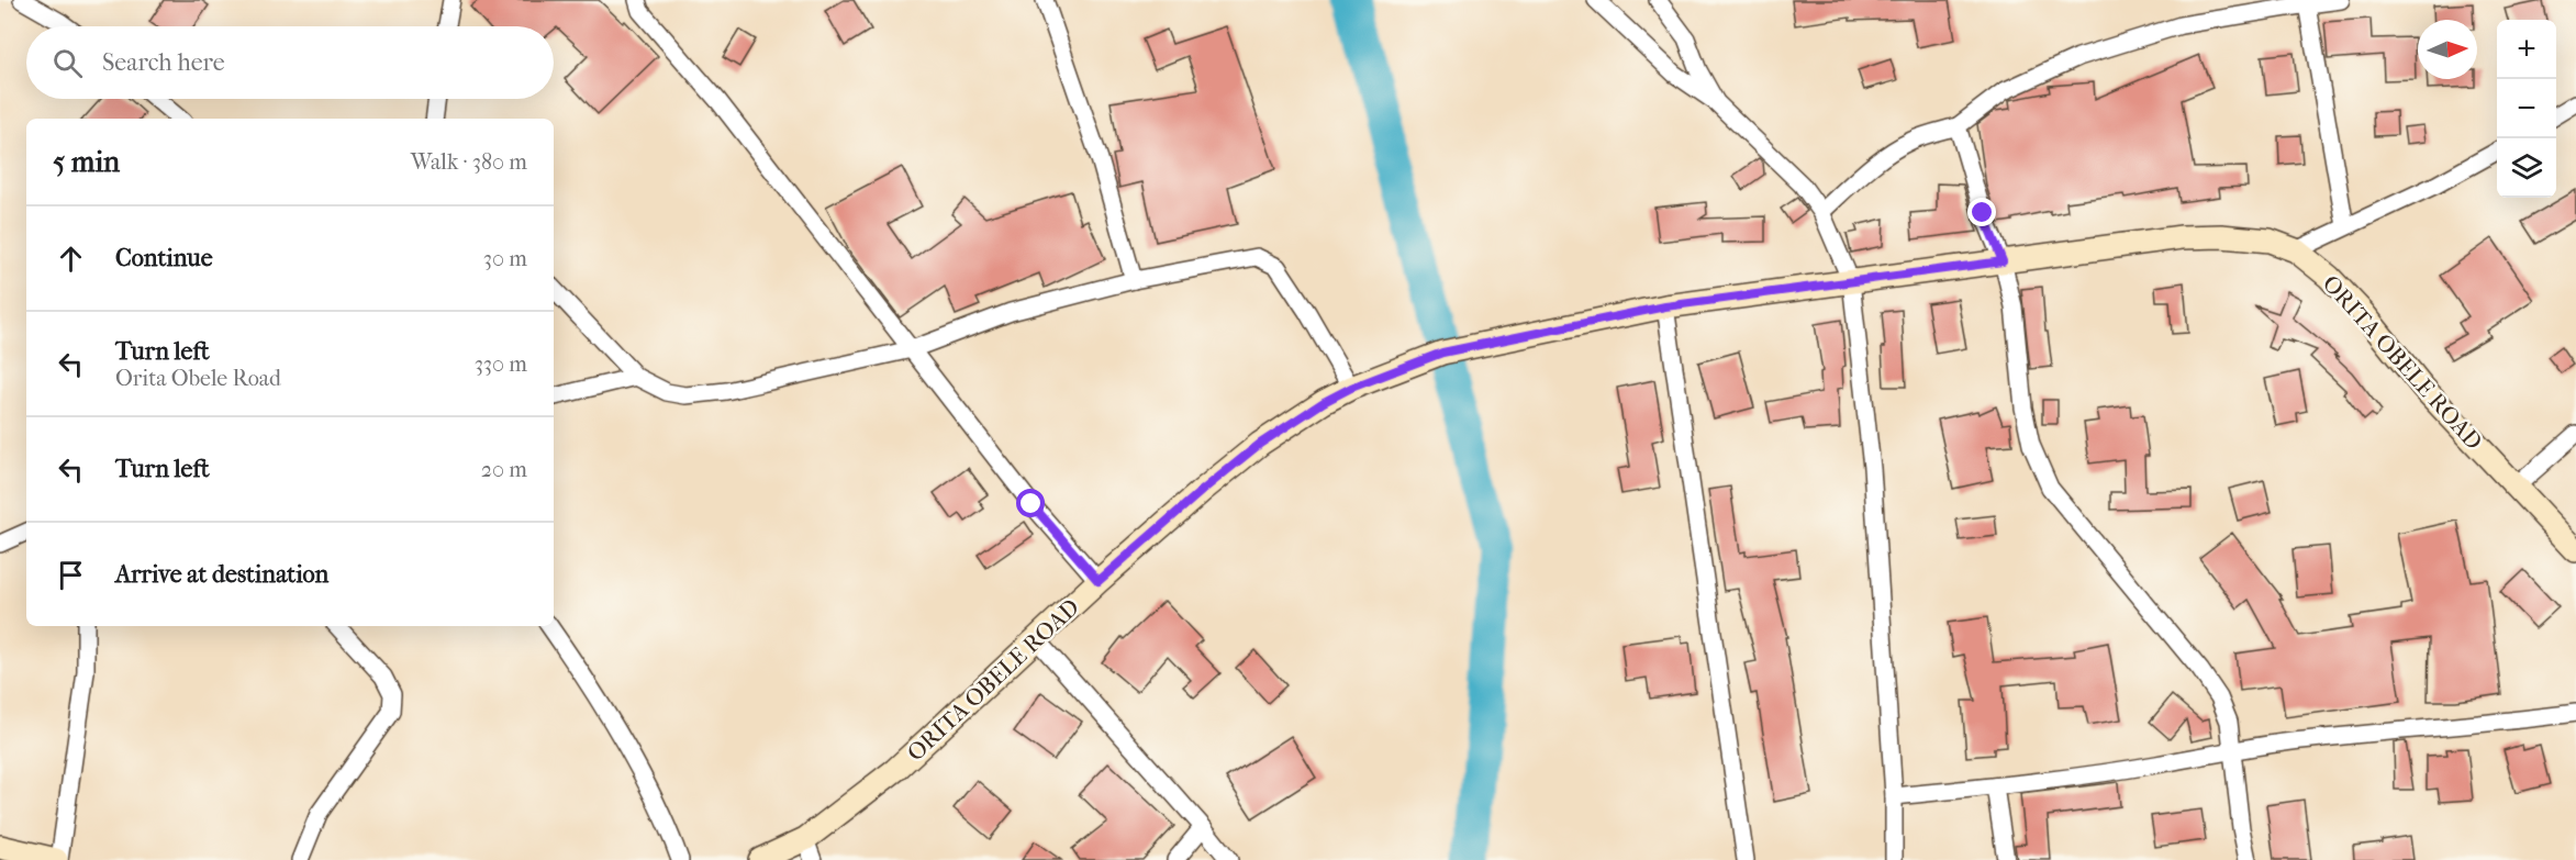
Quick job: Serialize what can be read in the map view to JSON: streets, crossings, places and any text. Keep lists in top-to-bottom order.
{
  "streets": {
    "main road": ["ORITA OBELE ROAD"]
  },
  "north": "right",
  "page": {
    "map_buttons": ["+", "−"],
    "search": "Search here",
    "heading": ["5 min", "Walk · 380 m"],
    "list": [
      ["Continue", "30 m"],
      ["Turn left", "Orita Obele Road", "330 m"],
      ["Turn left", "20 m"],
      "Arrive at destination"
    ]
  }
}
